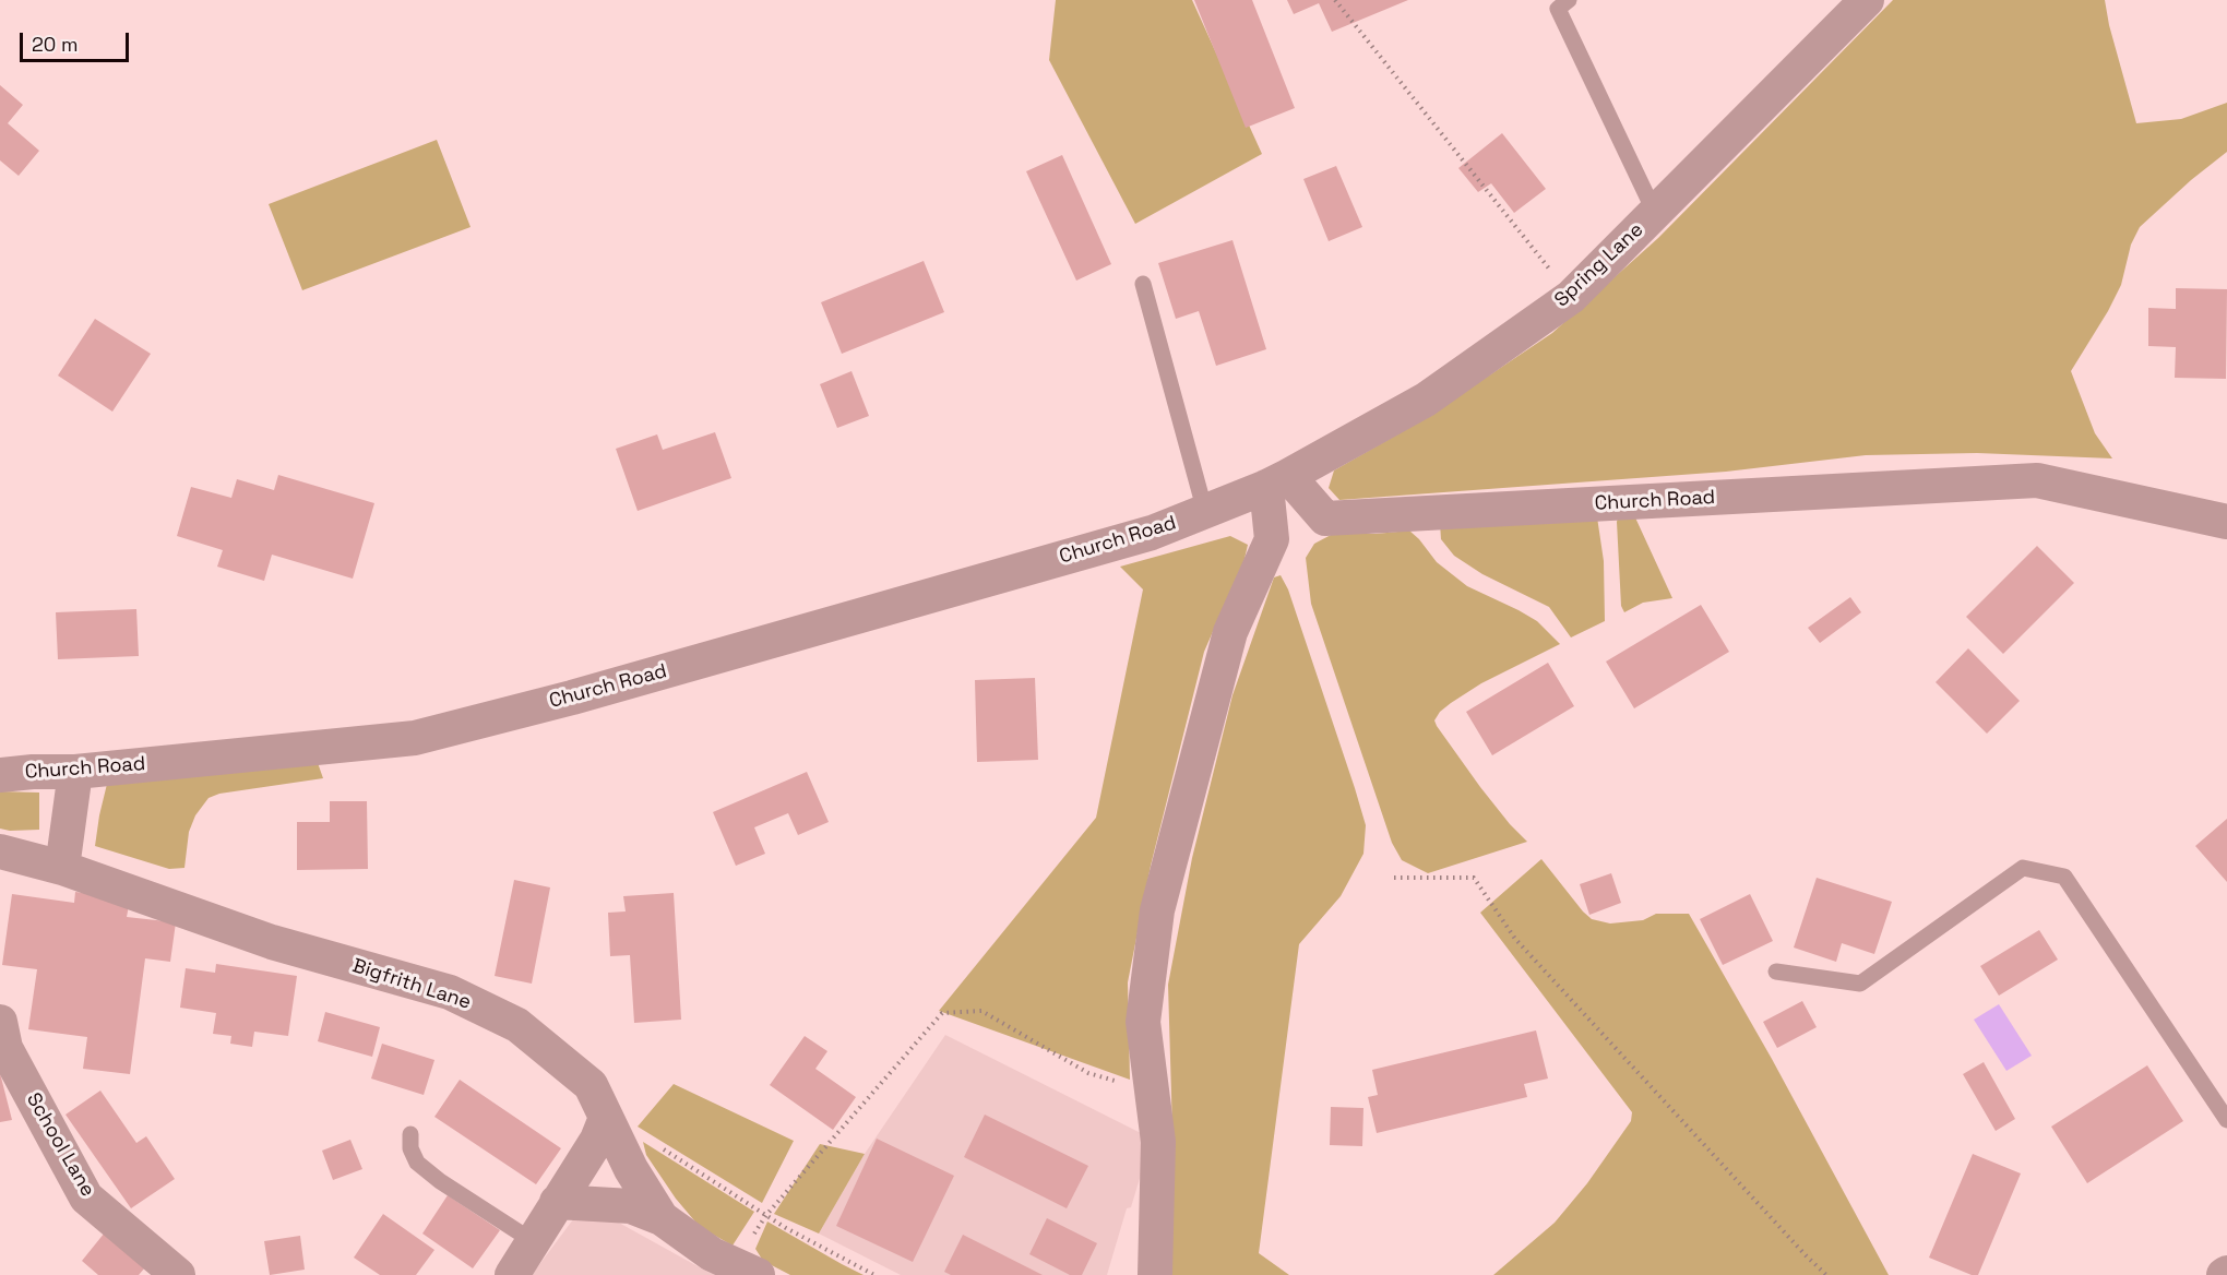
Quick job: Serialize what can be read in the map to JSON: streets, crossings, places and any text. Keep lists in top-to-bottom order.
{
  "streets": {
    "street": [
      "Spring Lane",
      "Church Road",
      "Bigfrith Lane",
      "School Lane"
    ]
  },
  "crossings": [
    ["Spring Lane", "Church Road"]
  ],
  "scale_bar": "20 m"
}
